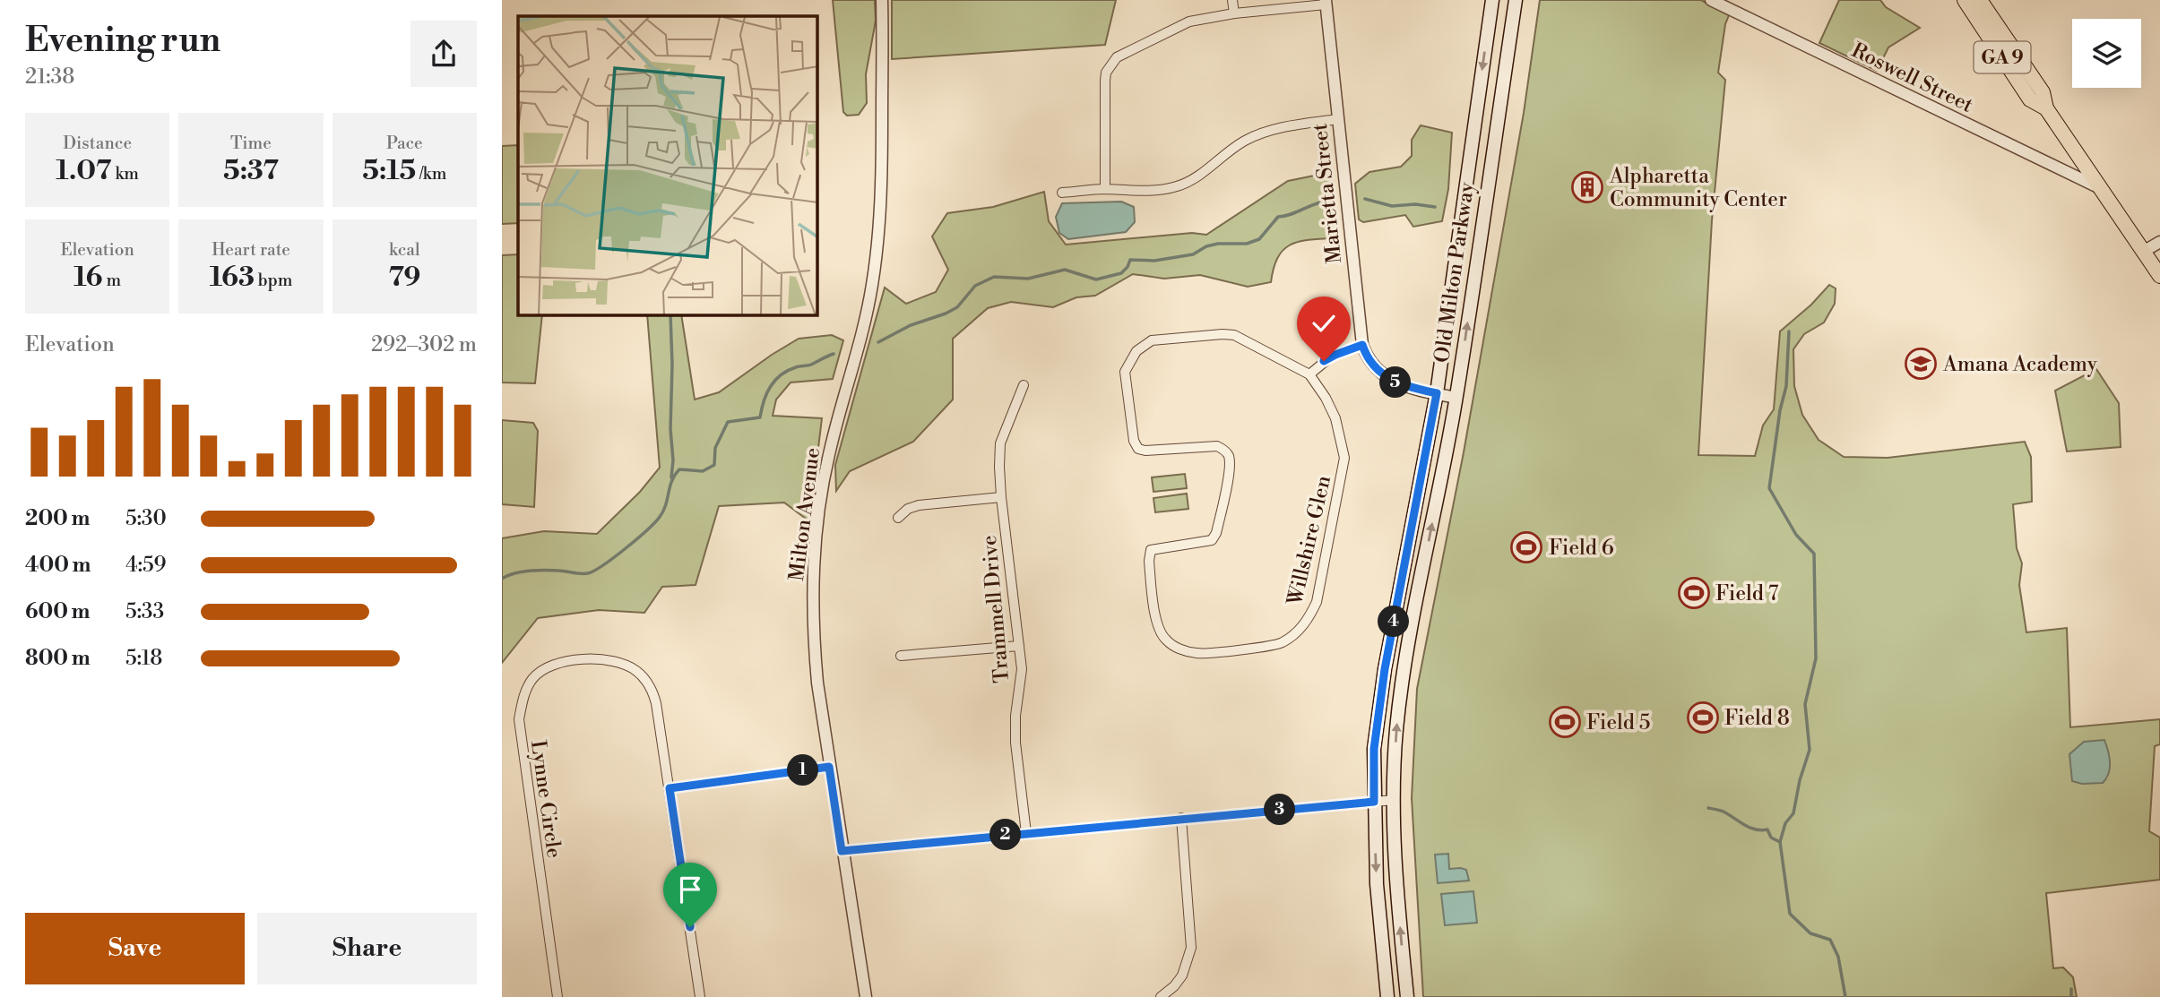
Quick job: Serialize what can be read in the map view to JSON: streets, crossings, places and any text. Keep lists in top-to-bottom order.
{
  "streets": {
    "highway": ["GA 9"],
    "main road": ["Old Milton Parkway"],
    "street": [
      "Roswell Street",
      "Marietta Street",
      "Milton Avenue",
      "Willshire Glen",
      "Trammell Drive",
      "Lynne Circle"
    ]
  },
  "crossings": [
    ["GA 9", "Roswell Street"],
    ["Marietta Street", "Old Milton Parkway"]
  ],
  "places": {
    "building": ["Alpharetta Community Center"],
    "school or university": ["Amana Academy"],
    "sports": [
      "Field 6",
      "Field 7",
      "Field 8",
      "Field 5"
    ]
  },
  "page": {
    "heading": ["Evening run", "21:38"],
    "stats": [
      ["Distance", "1.07 km"],
      ["Time", "5:37"],
      ["Pace", "5:15 /km"],
      ["Elevation", "16 m"],
      ["Heart rate", "163 bpm"],
      ["kcal", "79"]
    ],
    "chart": ["Elevation", "292–302 m"],
    "pins": [
      "5",
      "4",
      "1",
      "3",
      "2"
    ],
    "list": [
      {
        "name": "200 m",
        "note": "5:30"
      },
      {
        "name": "400 m",
        "note": "4:59"
      },
      {
        "name": "600 m",
        "note": "5:33"
      },
      {
        "name": "800 m",
        "note": "5:18"
      }
    ],
    "buttons": ["Save", "Share"]
  }
}
